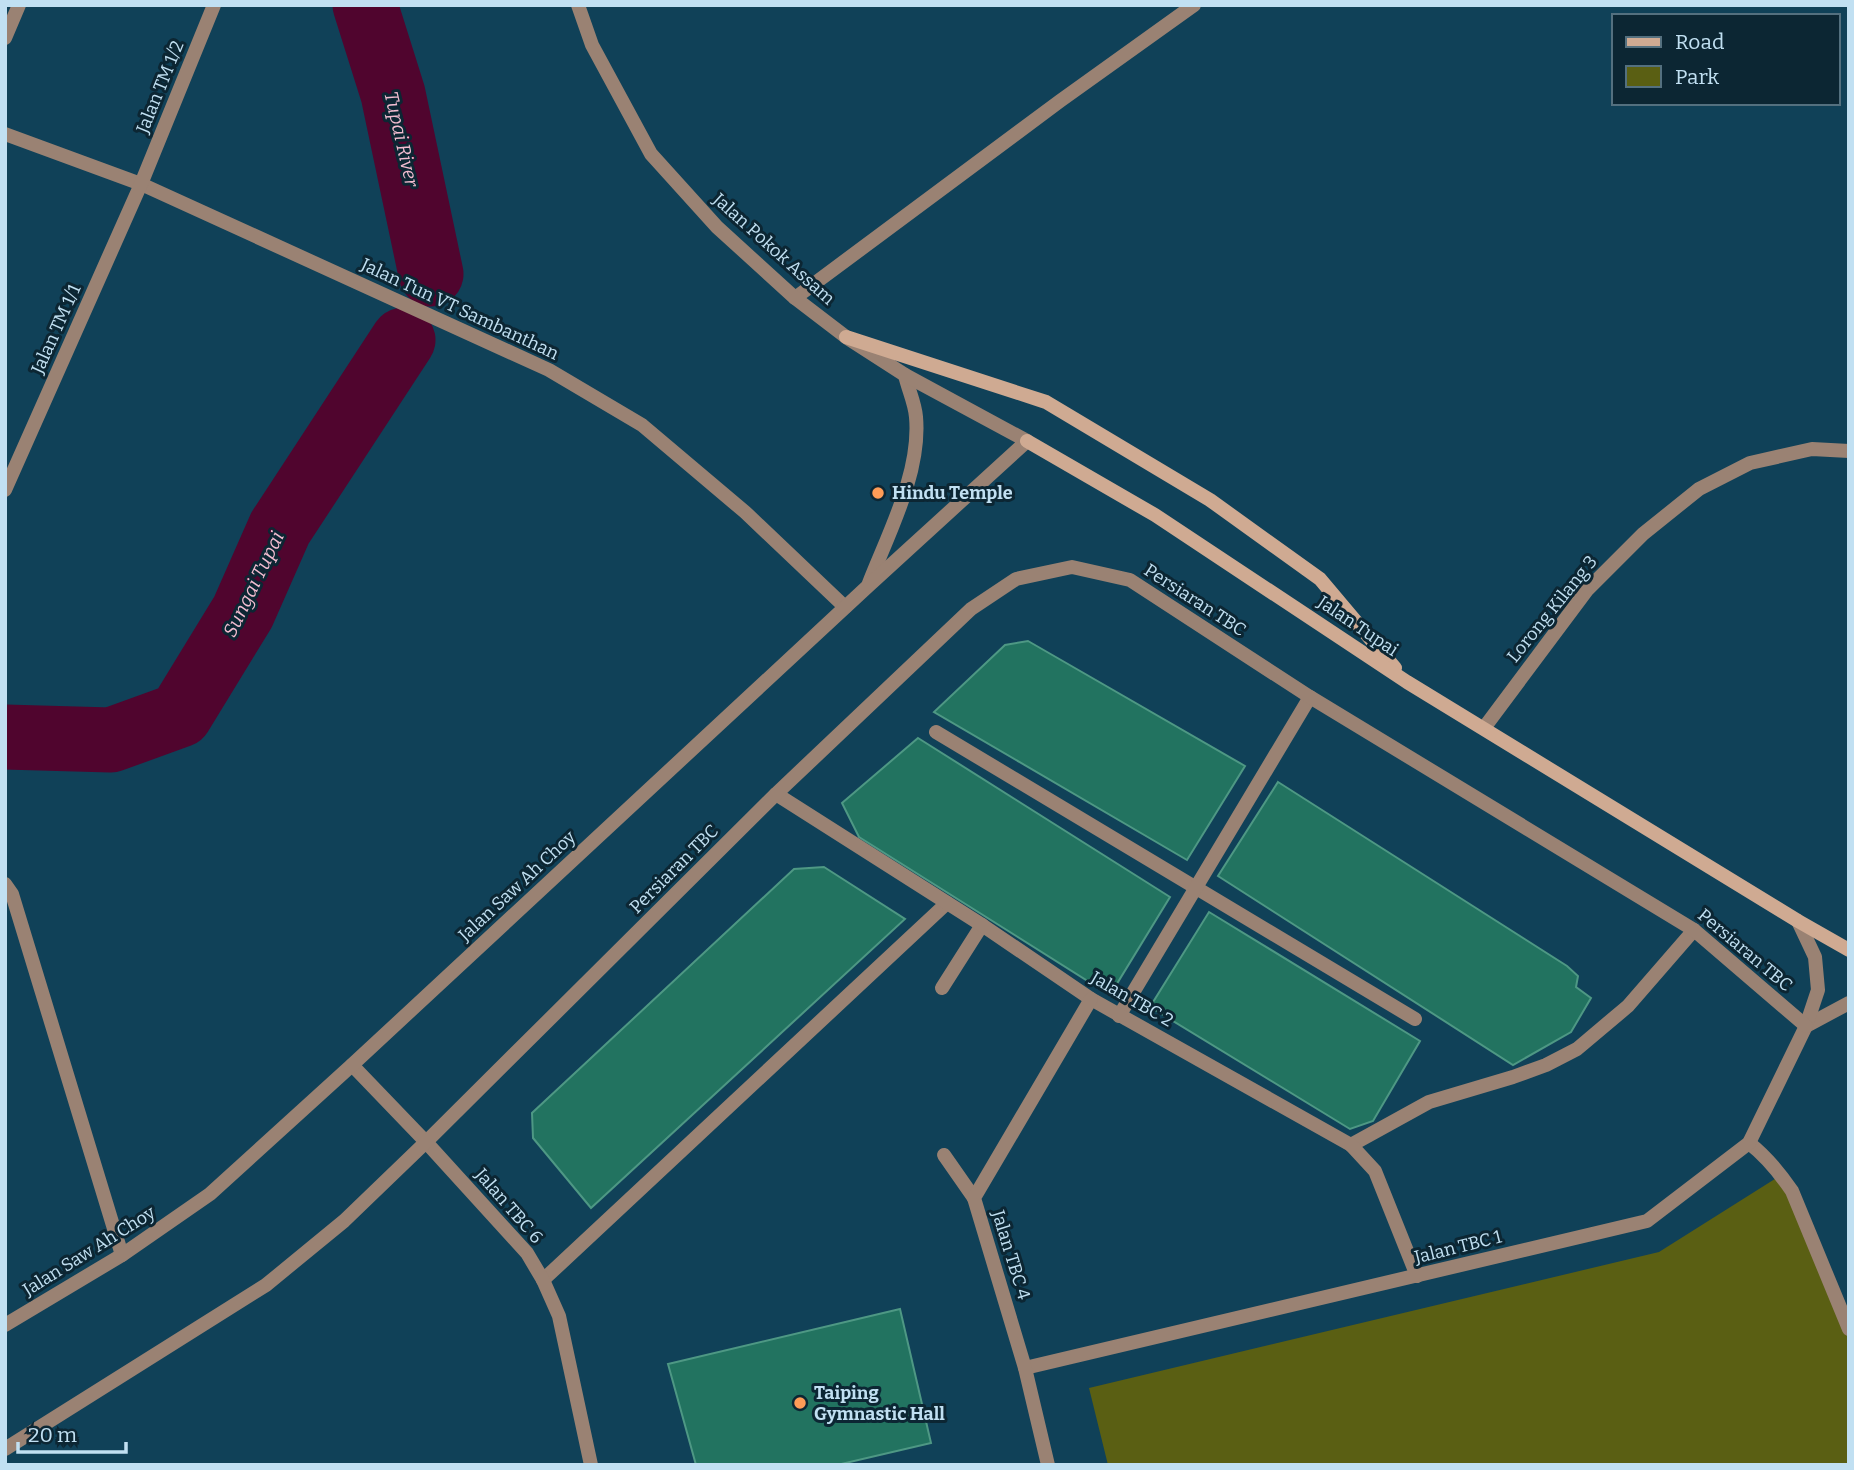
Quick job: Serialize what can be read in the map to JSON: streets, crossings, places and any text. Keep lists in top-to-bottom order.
{
  "streets": {
    "main road": ["Jalan Tupai"],
    "street": [
      "Jalan TM 1/2",
      "Jalan Pokok Assam",
      "Jalan Tun VT Sambanthan",
      "Jalan TM 1/1",
      "Persiaran TBC",
      "Lorong Kilang 3",
      "Jalan Saw Ah Choy",
      "Jalan TBC 2",
      "Jalan TBC 6",
      "Jalan TBC 1",
      "Jalan TBC 4"
    ]
  },
  "crossings": [
    ["Jalan TM 1/2", "Jalan Tun VT Sambanthan"],
    ["Jalan TM 1/2", "Jalan TM 1/1"],
    ["Jalan Pokok Assam", "Jalan Tupai"],
    ["Jalan Tun VT Sambanthan", "Jalan TM 1/1"],
    ["Jalan Tun VT Sambanthan", "Jalan Saw Ah Choy"],
    ["Persiaran TBC", "Jalan TBC 2"],
    ["Persiaran TBC", "Jalan TBC 6"],
    ["Persiaran TBC", "Jalan TBC 1"],
    ["Lorong Kilang 3", "Jalan Tupai"],
    ["Jalan Tupai", "Jalan Saw Ah Choy"],
    ["Jalan Tupai", "Jalan TBC 1"],
    ["Jalan Saw Ah Choy", "Jalan TBC 6"],
    ["Jalan TBC 2", "Jalan TBC 1"],
    ["Jalan TBC 2", "Jalan TBC 4"],
    ["Jalan TBC 1", "Jalan TBC 4"]
  ],
  "water": ["Tupai River", "Sungai Tupai"],
  "places": ["Hindu Temple", "Taiping Gymnastic Hall"],
  "legend": ["Road", "Park"],
  "scale_bar": "20 m"
}
